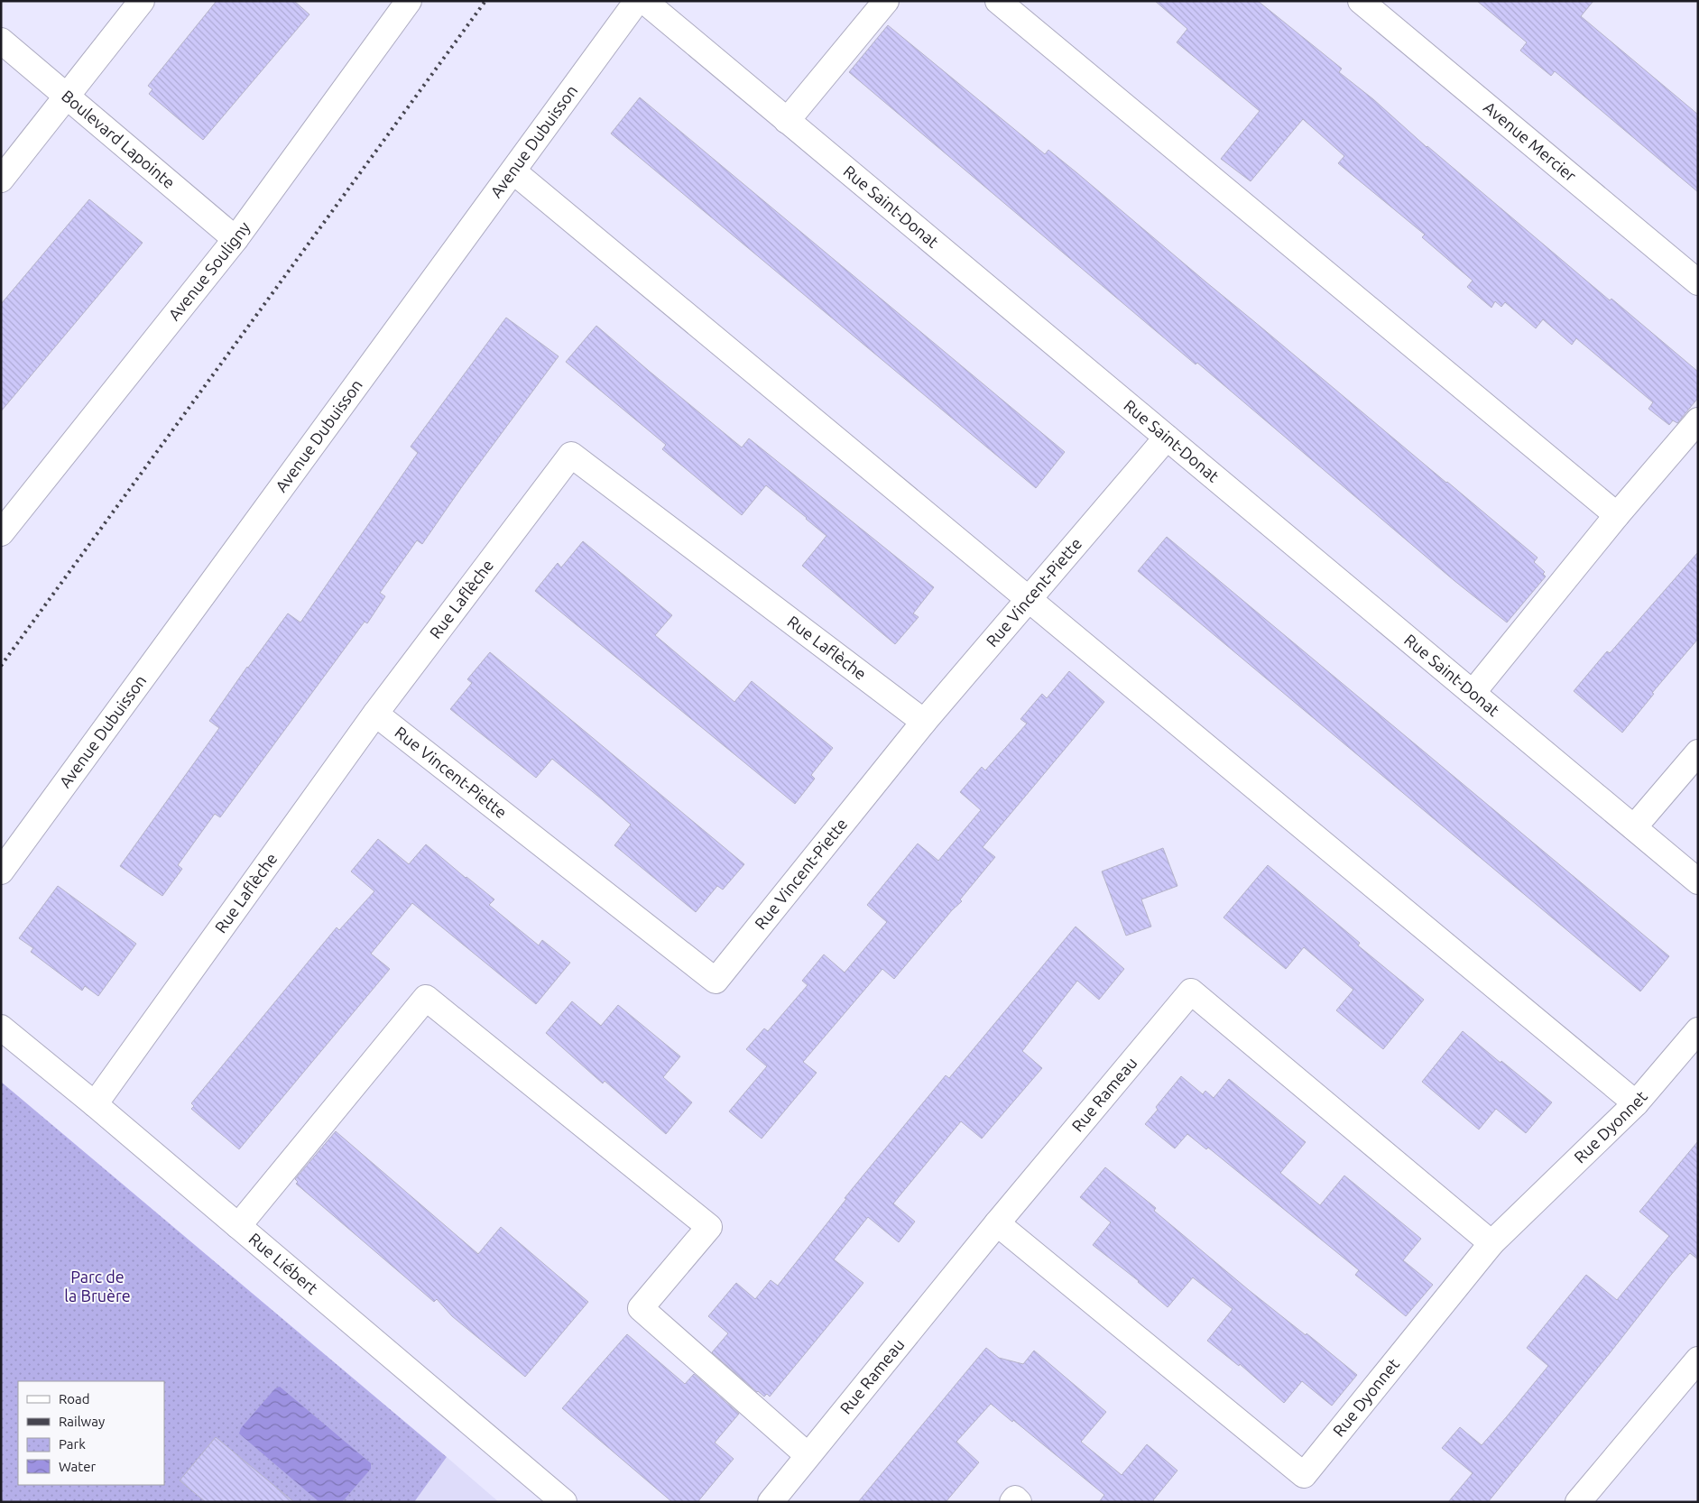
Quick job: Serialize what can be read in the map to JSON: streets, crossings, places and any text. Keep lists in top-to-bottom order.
{
  "streets": {
    "street": [
      "Boulevard Lapointe",
      "Avenue Dubuisson",
      "Avenue Mercier",
      "Rue Saint-Donat",
      "Avenue Souligny",
      "Rue Vincent-Piette",
      "Rue Laflèche",
      "Rue Rameau",
      "Rue Dyonnet",
      "Rue Liébert"
    ]
  },
  "crossings": [
    ["Boulevard Lapointe", "Avenue Souligny"],
    ["Rue Saint-Donat", "Rue Vincent-Piette"],
    ["Rue Vincent-Piette", "Rue Laflèche"],
    ["Rue Laflèche", "Rue Liébert"],
    ["Rue Rameau", "Rue Dyonnet"]
  ],
  "parks": ["Parc de la Bruère"],
  "legend": [
    "Road",
    "Railway",
    "Park",
    "Water"
  ]
}
